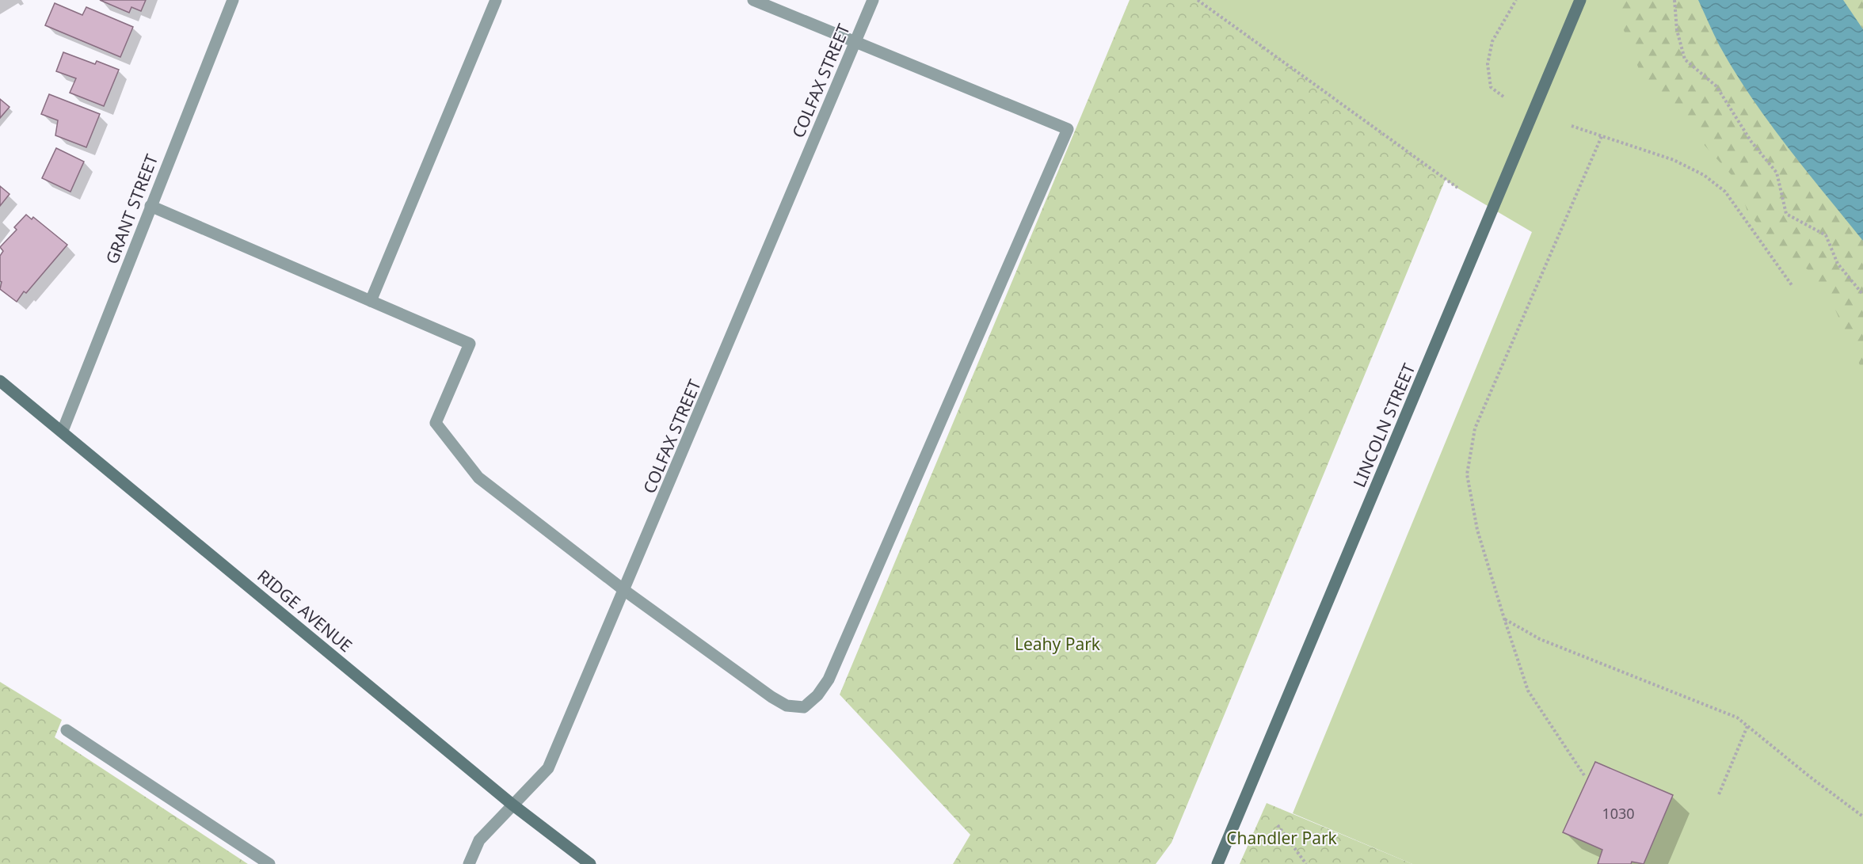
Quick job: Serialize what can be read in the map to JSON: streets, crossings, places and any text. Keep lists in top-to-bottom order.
{
  "streets": {
    "street": [
      "COLFAX STREET",
      "GRANT STREET",
      "LINCOLN STREET",
      "RIDGE AVENUE"
    ]
  },
  "crossings": [
    ["COLFAX STREET", "RIDGE AVENUE"],
    ["GRANT STREET", "RIDGE AVENUE"]
  ],
  "parks": ["Leahy Park", "Chandler Park"],
  "house_numbers": ["1030"]
}
